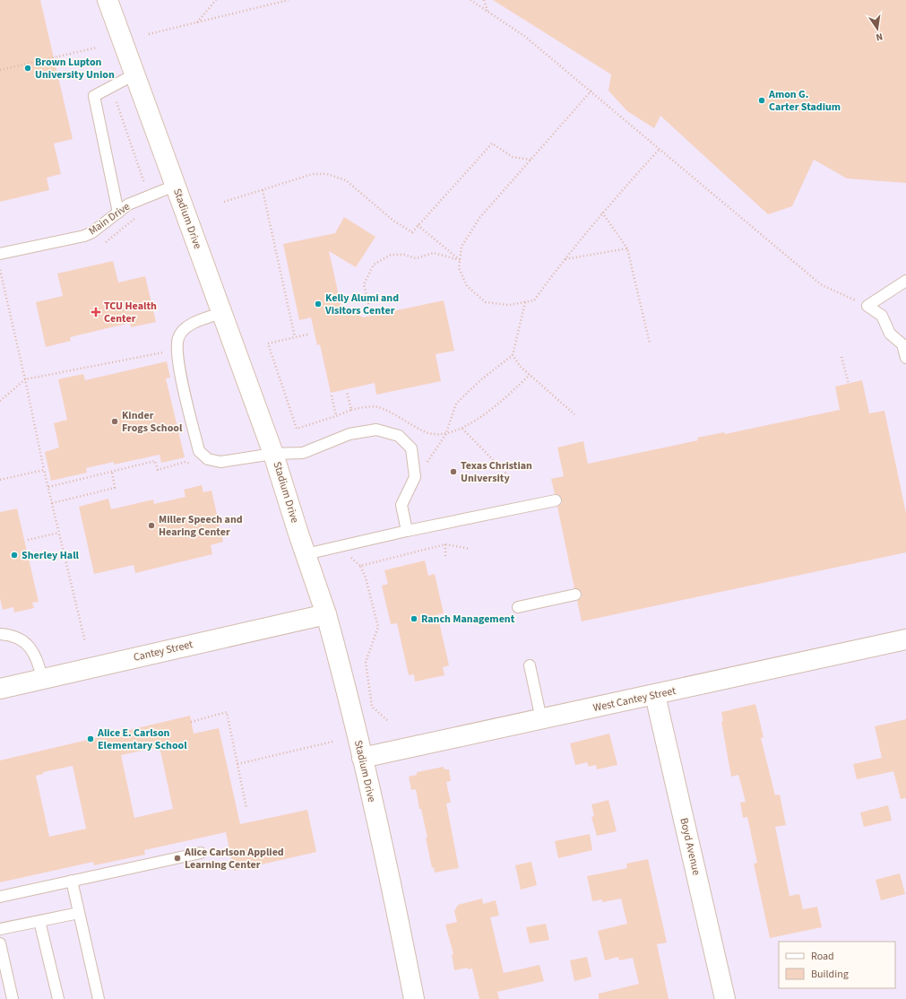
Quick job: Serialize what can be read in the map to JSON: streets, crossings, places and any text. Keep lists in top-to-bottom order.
{
  "streets": {
    "street": [
      "Stadium Drive",
      "Cantey Street",
      "West Cantey Street",
      "Boyd Avenue"
    ],
    "lane": ["Main Drive"]
  },
  "crossings": [
    ["Main Drive", "Stadium Drive"],
    ["Stadium Drive", "Cantey Street"],
    ["Stadium Drive", "West Cantey Street"],
    ["West Cantey Street", "Boyd Avenue"]
  ],
  "places": {
    "other": [
      "Brown Lupton University Union",
      "Amon G. Carter Stadium",
      "Kelly Alumi and Visitors Center",
      "Kinder Frogs School",
      "Texas Christian University",
      "Miller Speech and Hearing Center",
      "Sherley Hall",
      "Ranch Management",
      "Alice E. Carlson Elementary School",
      "Alice Carlson Applied Learning Center"
    ],
    "health": ["TCU Health Center"]
  },
  "legend": ["Road", "Building"],
  "north": "bottom"
}
